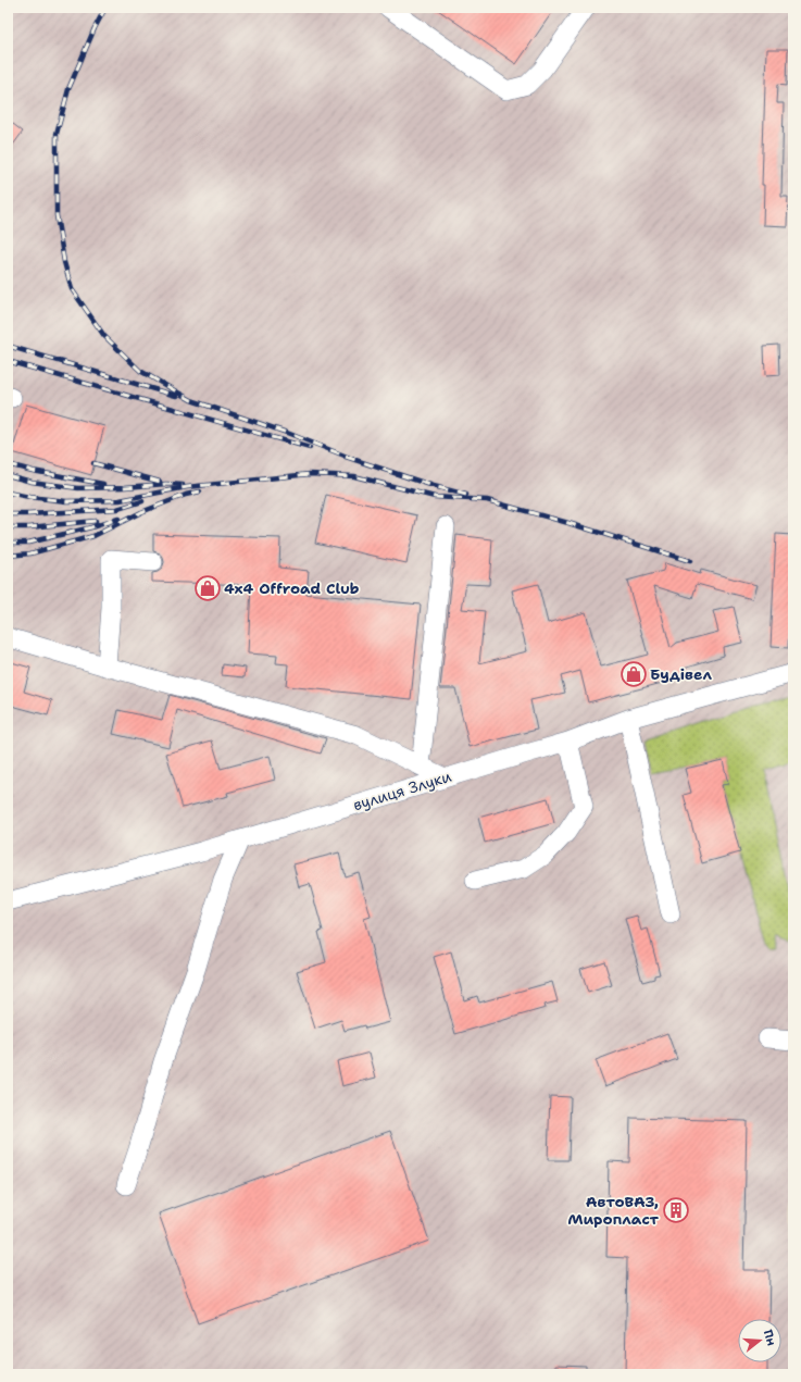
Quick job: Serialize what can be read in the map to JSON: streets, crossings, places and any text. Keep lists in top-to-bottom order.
{
  "streets": {
    "street": ["вулиця Злуки"]
  },
  "places": {
    "shop": ["4x4 Offroad Club", "Будівел"],
    "building": ["АвтоВАЗ, Миропласт"]
  },
  "north": "right"
}
